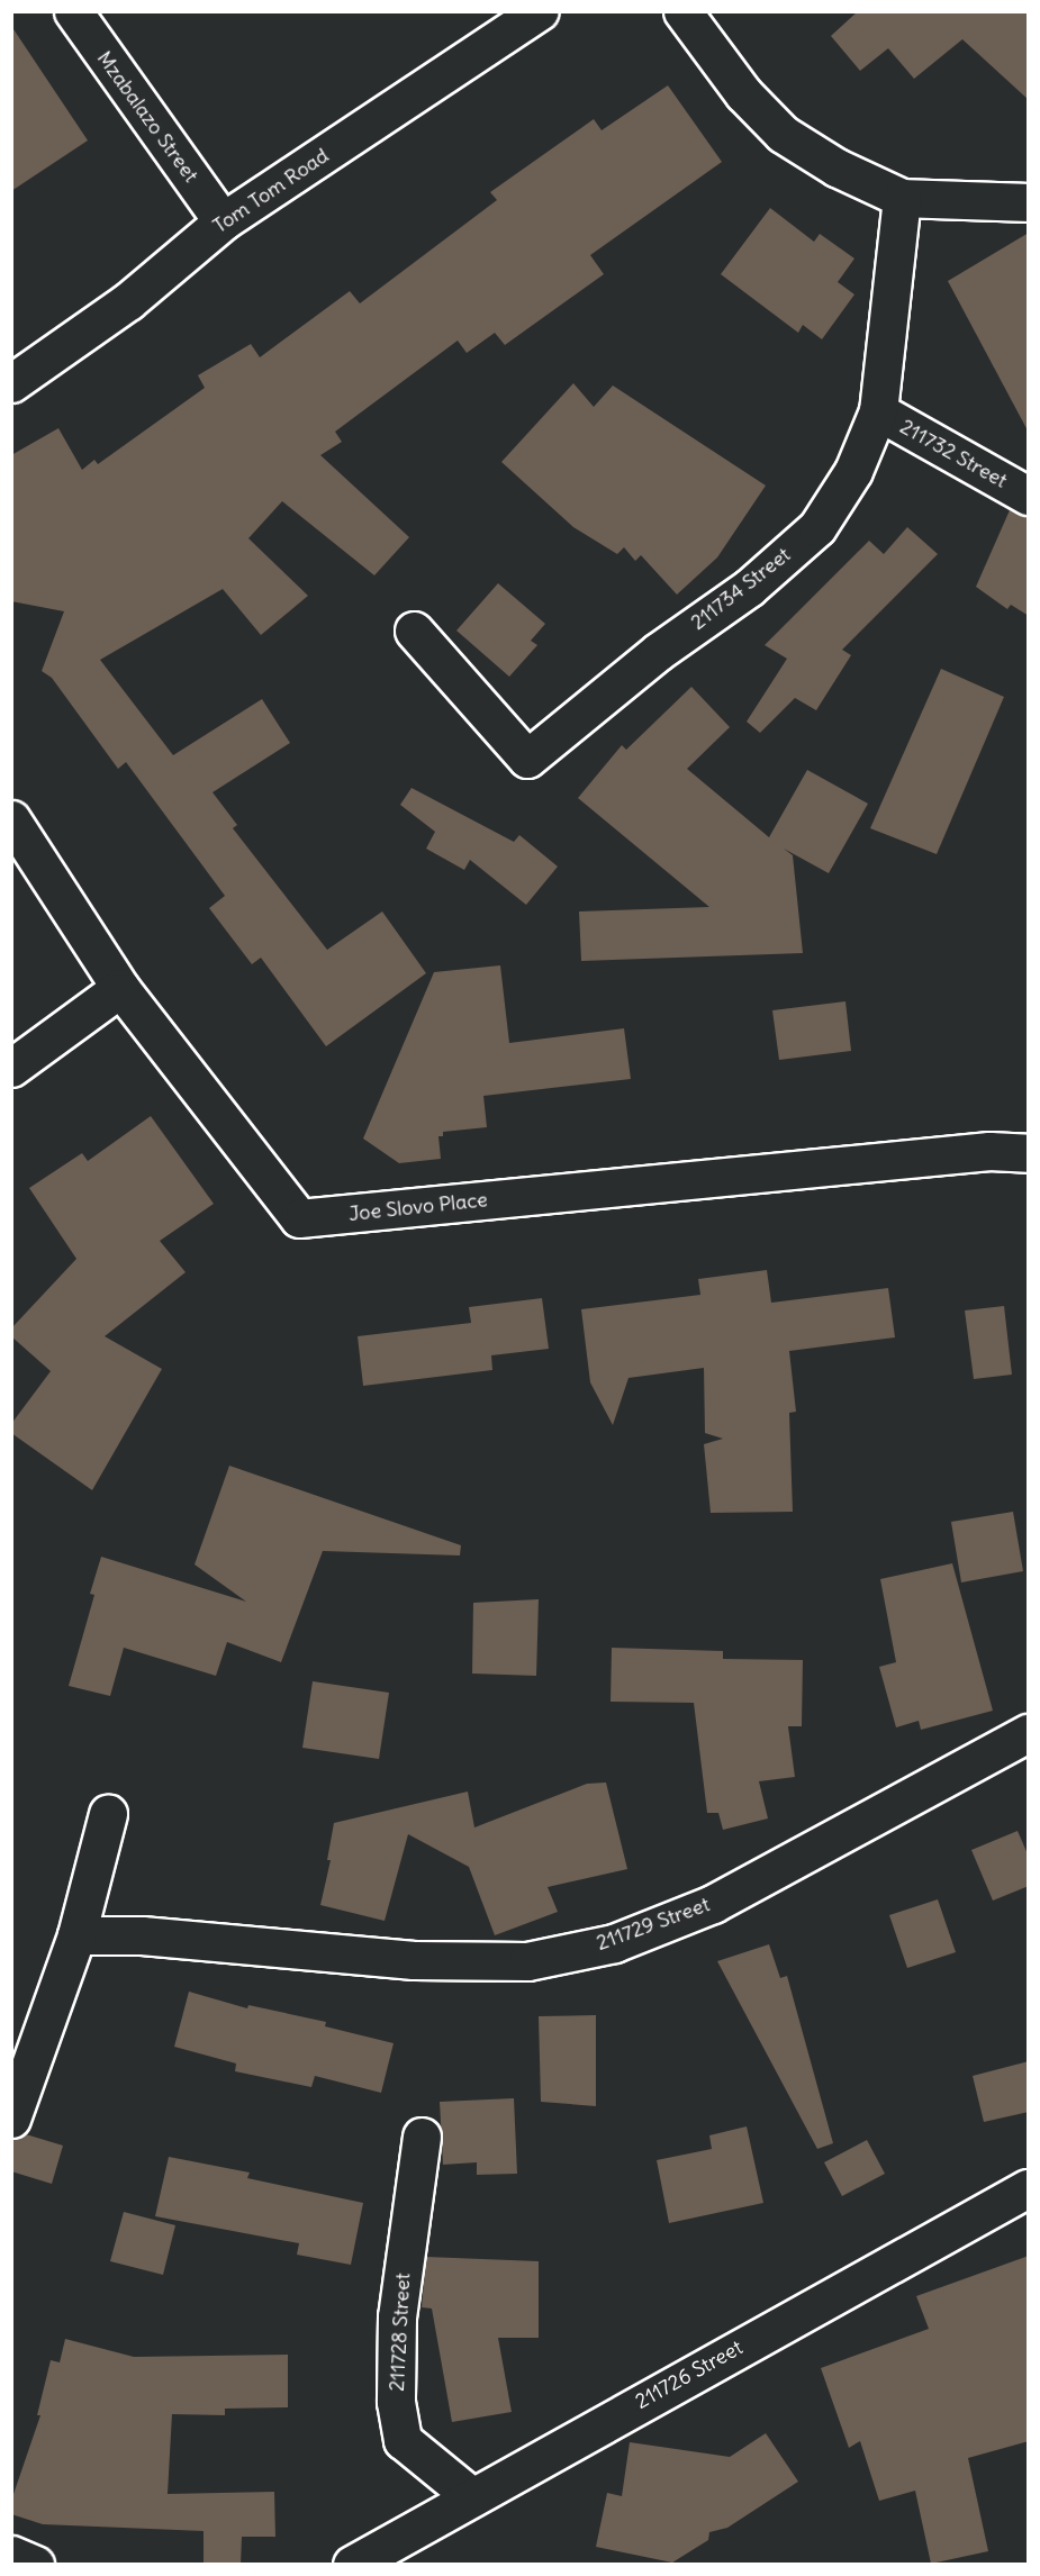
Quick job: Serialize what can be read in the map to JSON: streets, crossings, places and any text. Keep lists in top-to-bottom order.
{
  "streets": {
    "street": [
      "Mzabalazo Street",
      "Tom Tom Road",
      "211732 Street",
      "211734 Street",
      "Joe Slovo Place",
      "211729 Street",
      "211728 Street",
      "211726 Street"
    ]
  },
  "crossings": [
    ["Mzabalazo Street", "Tom Tom Road"],
    ["211732 Street", "211734 Street"],
    ["211728 Street", "211726 Street"]
  ]
}
